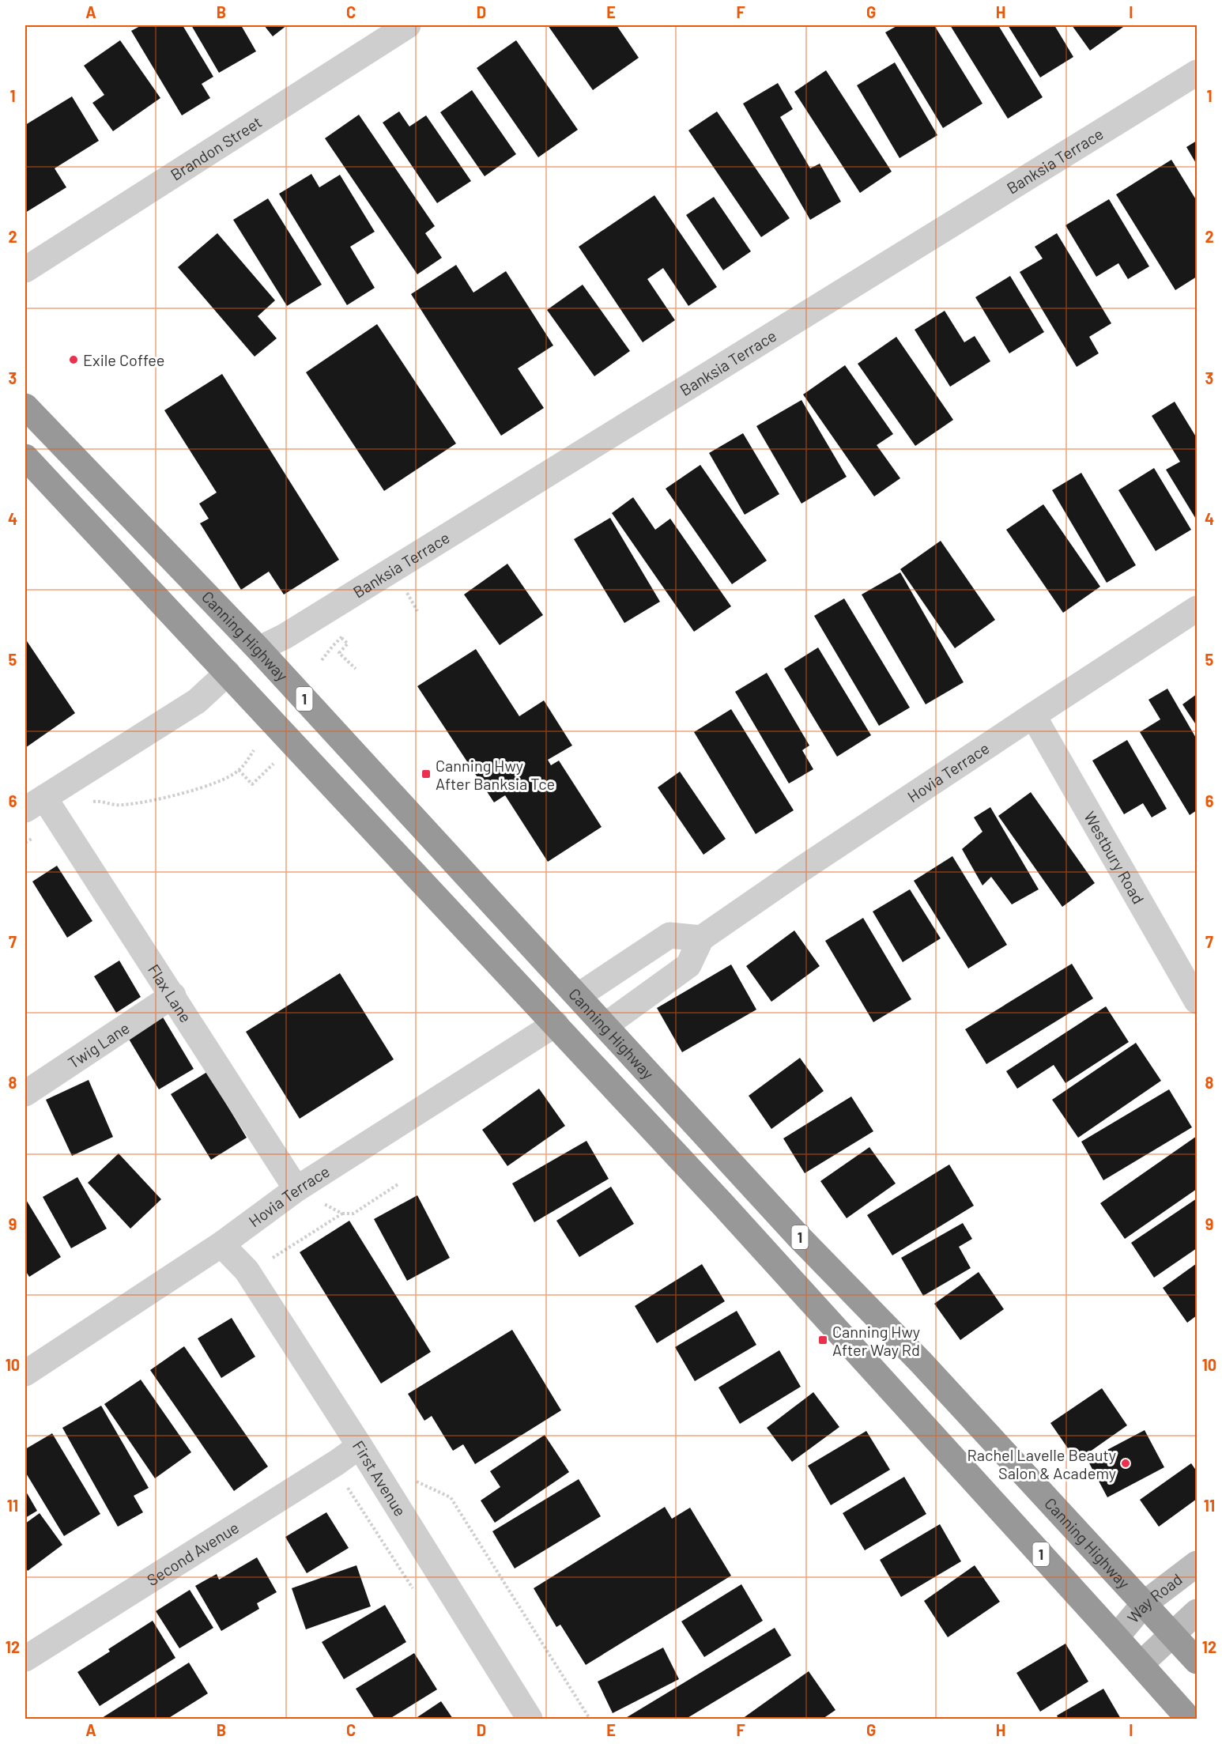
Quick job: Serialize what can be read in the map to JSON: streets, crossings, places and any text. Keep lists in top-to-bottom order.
{
  "streets": {
    "highway": ["Canning Highway", "1"],
    "main road": ["Way Road"],
    "street": [
      "Brandon Street",
      "Banksia Terrace",
      "Hovia Terrace",
      "Westbury Road",
      "Flax Lane",
      "Twig Lane",
      "First Avenue",
      "Second Avenue"
    ]
  },
  "crossings": [
    ["Banksia Terrace", "Canning Highway"],
    ["Canning Highway", "Hovia Terrace"],
    ["Canning Highway", "Way Road"],
    ["1", "Hovia Terrace"],
    ["1", "Way Road"],
    ["Hovia Terrace", "Westbury Road"],
    ["Hovia Terrace", "Flax Lane"],
    ["Hovia Terrace", "First Avenue"],
    ["Flax Lane", "Twig Lane"],
    ["First Avenue", "Second Avenue"]
  ],
  "places": {
    "other": ["Exile Coffee", "Rachel Lavelle Beauty Salon & Academy"],
    "transit": ["Canning Hwy After Banksia Tce", "Canning Hwy After Way Rd"]
  },
  "grid": {
    "columns": [
      "A",
      "B",
      "C",
      "D",
      "E",
      "F",
      "G",
      "H",
      "I"
    ],
    "rows": [
      "1",
      "2",
      "3",
      "4",
      "5",
      "6",
      "7",
      "8",
      "9",
      "10",
      "11",
      "12"
    ]
  }
}
